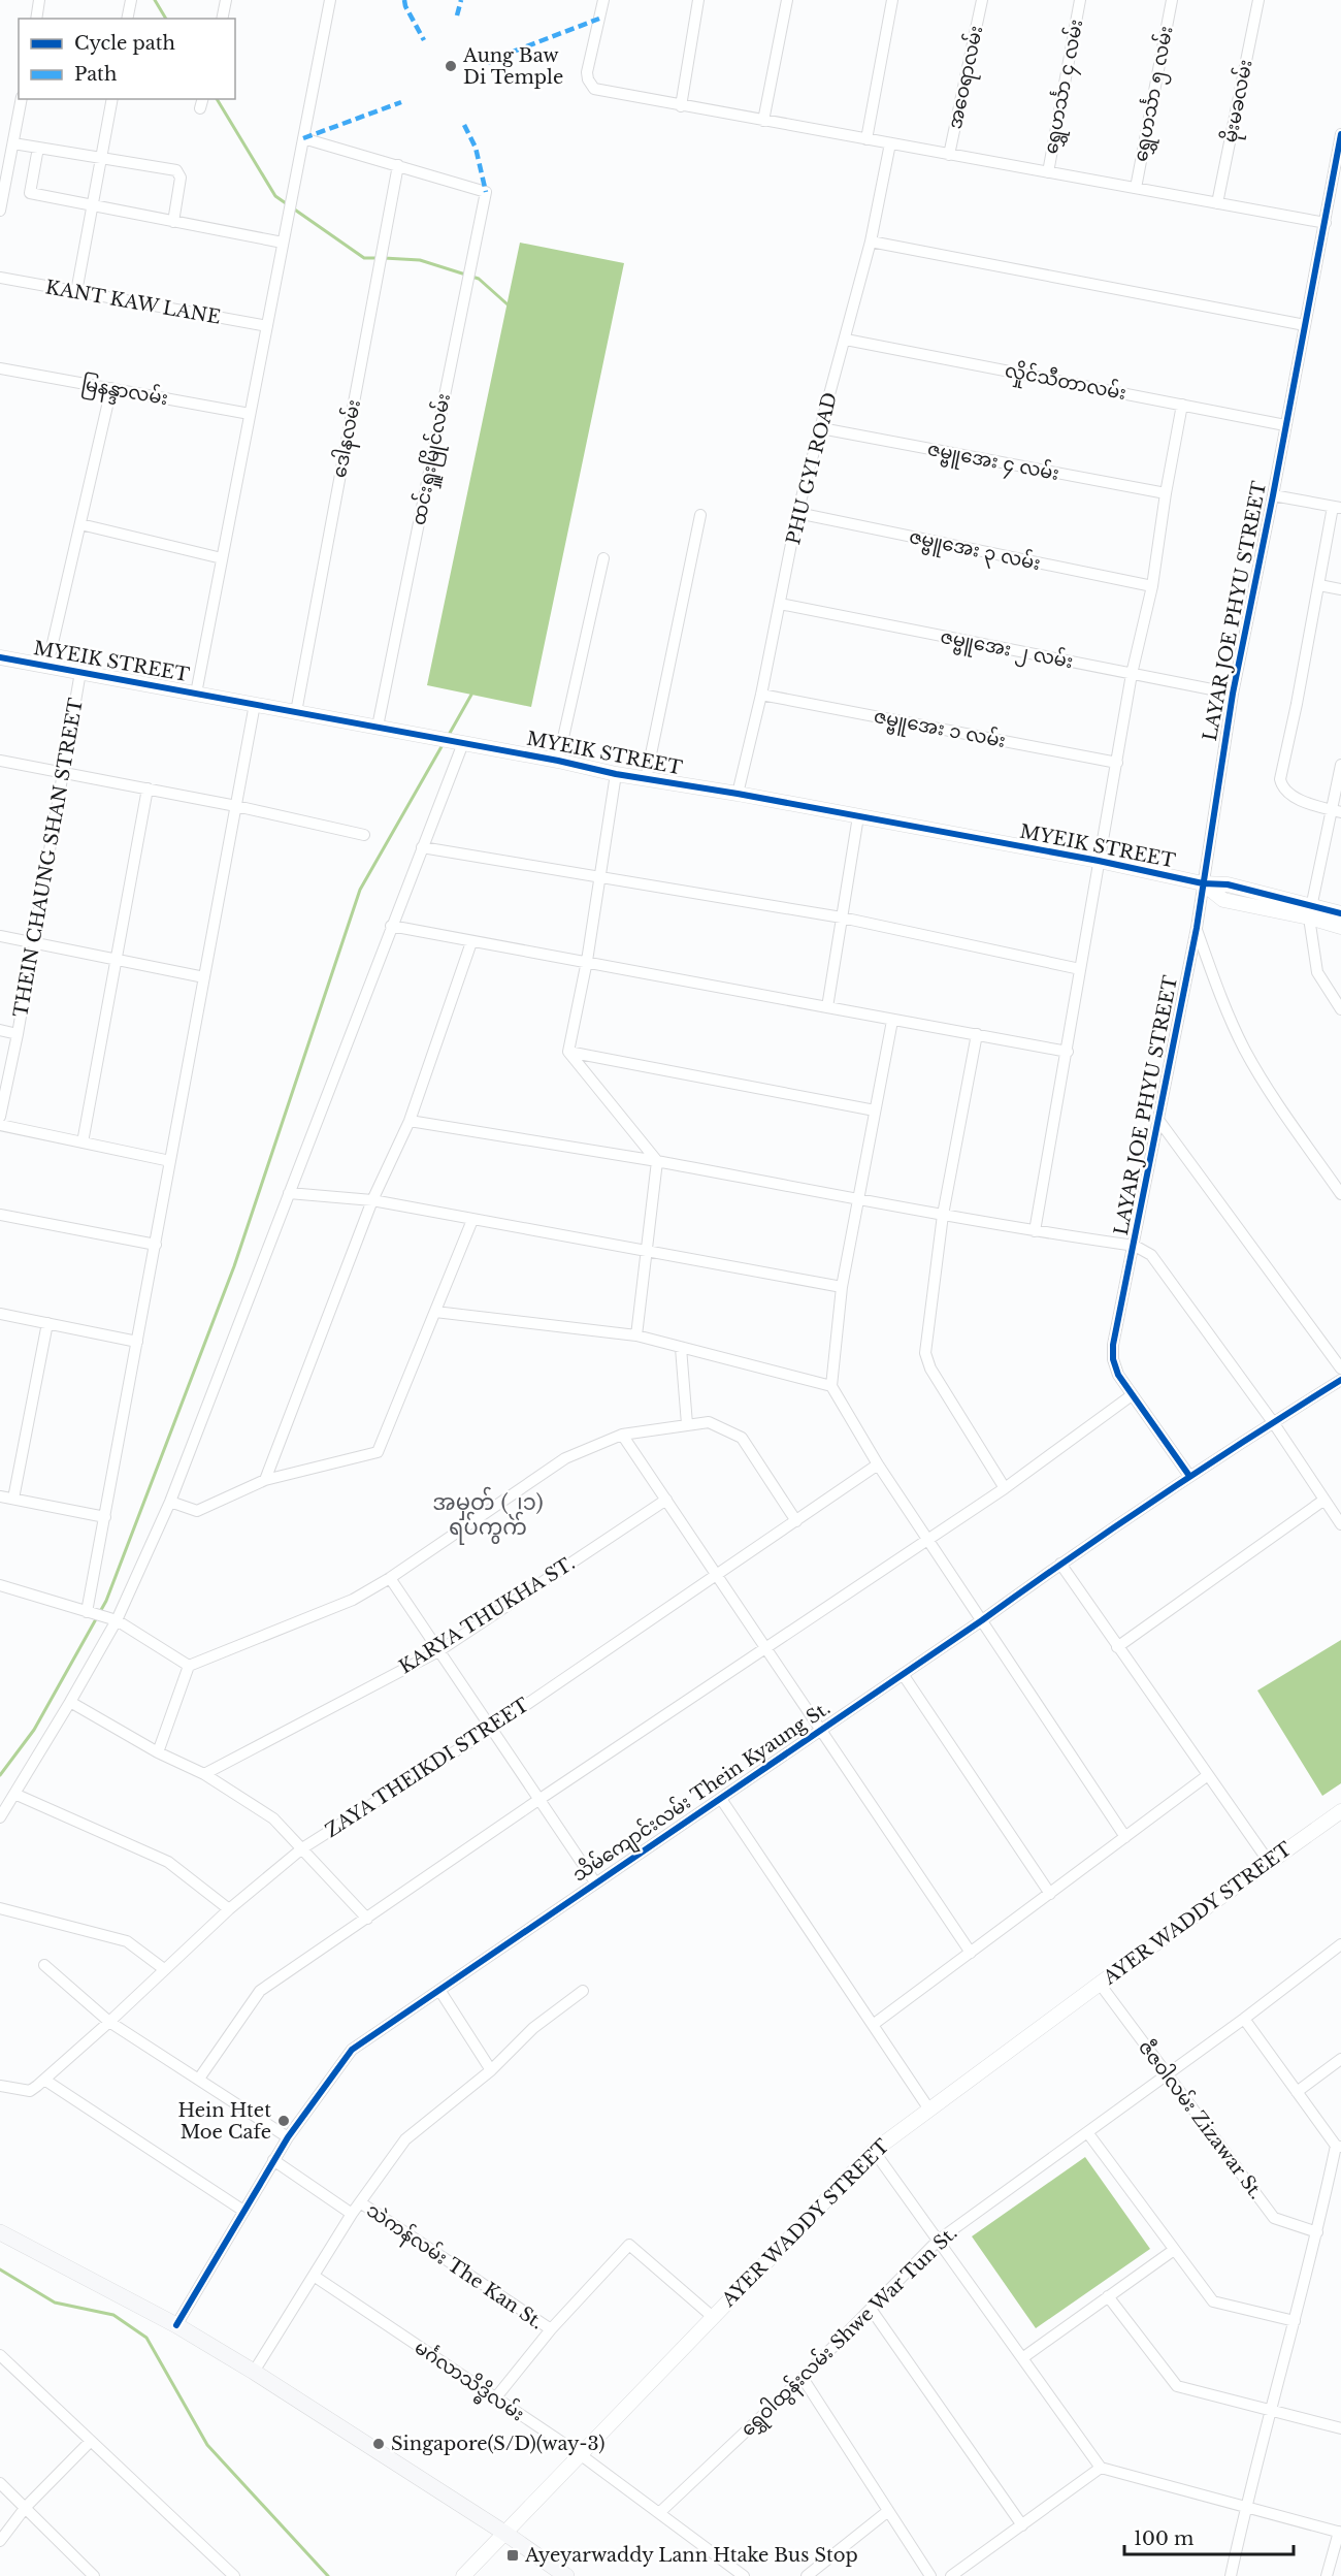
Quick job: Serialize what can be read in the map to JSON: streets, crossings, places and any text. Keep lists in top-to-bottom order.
{
  "streets": {
    "street": [
      "အဝေရာလမ်း",
      "ရွှေဟင်္သာ ၄ လမ်း",
      "ရွှေဟင်္သာ ၅ လမ်း",
      "မိုးမခလမ်း",
      "KANT KAW LANE",
      "လှိုင်သီတာလမ်း",
      "မြနန္ဒာလမ်း",
      "ဒေါနလမ်း",
      "ထင်းရှူးမြိုင်လမ်း",
      "ဇမ္ဗူအေး ၄ လမ်း",
      "PHU GYI ROAD",
      "ဇမ္ဗူအေး ၃ လမ်း",
      "LAYAR JOE PHYU STREET",
      "ဇမ္ဗူအေး ၂ လမ်း",
      "MYEIK STREET",
      "ဇမ္ဗူအေး ၁ လမ်း",
      "THEIN CHAUNG SHAN STREET",
      "KARYA THUKHA ST.",
      "ZAYA THEIKDI STREET",
      "သိမ်ကျောင်းလမ်း Thein Kyaung St.",
      "AYER WADDY STREET",
      "ဇီဇဝါလမ်း Zizawar St.",
      "သဲကန်လမ်း The Kan St.",
      "ရွှေဝါထွန်းလမ်း Shwe War Tun St.",
      "မင်္ဂလာသိဒ္ဓိလမ်း"
    ]
  },
  "crossings": [
    ["လှိုင်သီတာလမ်း", "PHU GYI ROAD"],
    ["လှိုင်သီတာလမ်း", "LAYAR JOE PHYU STREET"],
    ["ဒေါနလမ်း", "ထင်းရှူးမြိုင်လမ်း"],
    ["ဒေါနလမ်း", "MYEIK STREET"],
    ["ထင်းရှူးမြိုင်လမ်း", "MYEIK STREET"],
    ["ဇမ္ဗူအေး ၄ လမ်း", "PHU GYI ROAD"],
    ["PHU GYI ROAD", "ဇမ္ဗူအေး ၃ လမ်း"],
    ["PHU GYI ROAD", "ဇမ္ဗူအေး ၂ လမ်း"],
    ["PHU GYI ROAD", "MYEIK STREET"],
    ["PHU GYI ROAD", "ဇမ္ဗူအေး ၁ လမ်း"],
    ["LAYAR JOE PHYU STREET", "ဇမ္ဗူအေး ၂ လမ်း"],
    ["LAYAR JOE PHYU STREET", "MYEIK STREET"],
    ["LAYAR JOE PHYU STREET", "သိမ်ကျောင်းလမ်း Thein Kyaung St."],
    ["MYEIK STREET", "THEIN CHAUNG SHAN STREET"],
    ["AYER WADDY STREET", "ဇီဇဝါလမ်း Zizawar St."],
    ["AYER WADDY STREET", "မင်္ဂလာသိဒ္ဓိလမ်း"],
    ["ဇီဇဝါလမ်း Zizawar St.", "ရွှေဝါထွန်းလမ်း Shwe War Tun St."],
    ["ရွှေဝါထွန်းလမ်း Shwe War Tun St.", "မင်္ဂလာသိဒ္ဓိလမ်း"]
  ],
  "districts": ["အမှတ် (၂၁) ရပ်ကွက်"],
  "places": {
    "other": ["Aung Baw Di Temple", "Hein Htet Moe Cafe", "Singapore(S/D)(way-3)"],
    "transit": ["Ayeyarwaddy Lann Htake Bus Stop"]
  },
  "legend": ["Cycle path", "Path"],
  "scale_bar": "100 m"
}
